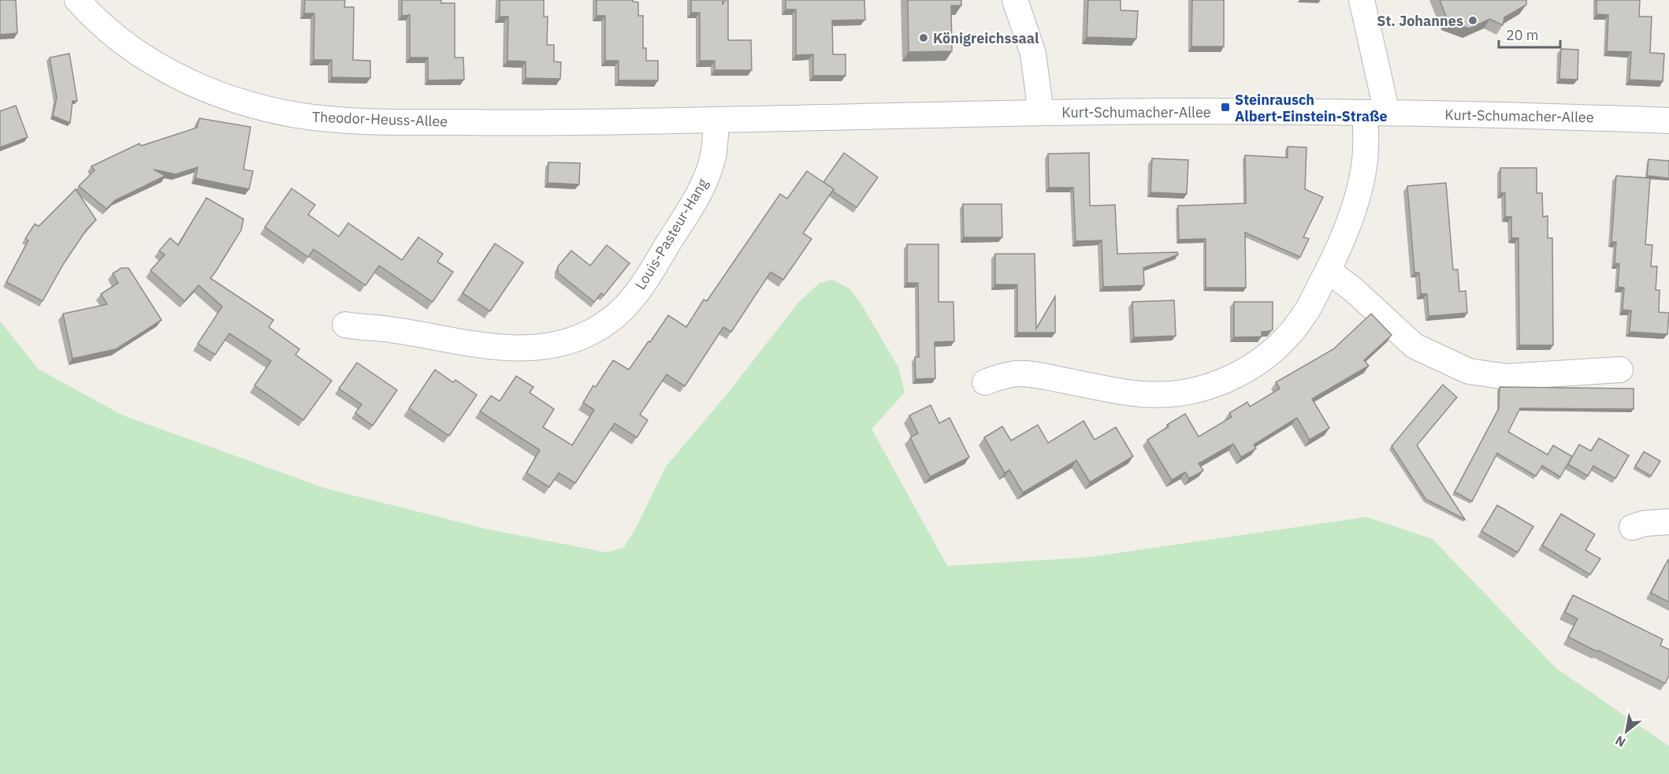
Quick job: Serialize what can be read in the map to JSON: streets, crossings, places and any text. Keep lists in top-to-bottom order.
{
  "streets": {
    "street": ["Kurt-Schumacher-Allee", "Theodor-Heuss-Allee", "Louis-Pasteur-Hang"]
  },
  "crossings": [
    ["Kurt-Schumacher-Allee", "Theodor-Heuss-Allee"],
    ["Kurt-Schumacher-Allee", "Louis-Pasteur-Hang"],
    ["Theodor-Heuss-Allee", "Louis-Pasteur-Hang"]
  ],
  "places": {
    "other": ["St. Johannes", "Königreichssaal"],
    "transit": ["Steinrausch Albert-Einstein-Straße"]
  },
  "scale_bar": "20 m",
  "north": "bottom left"
}
